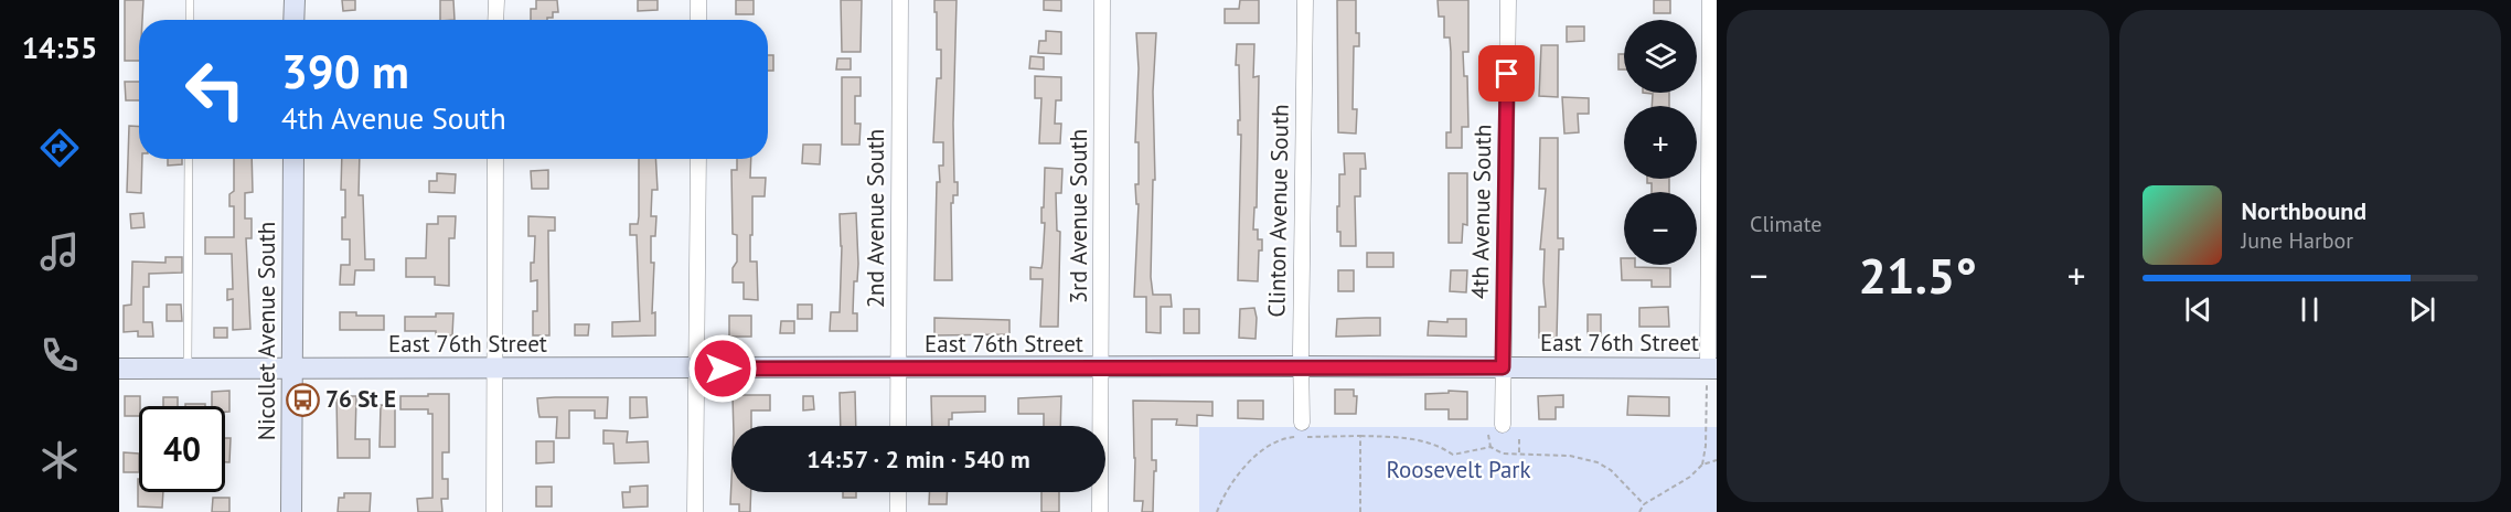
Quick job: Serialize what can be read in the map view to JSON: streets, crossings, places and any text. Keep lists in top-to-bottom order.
{
  "streets": {
    "street": [
      "Clinton Avenue South",
      "4th Avenue South",
      "3rd Avenue South",
      "2nd Avenue South",
      "Nicollet Avenue South",
      "East 76th Street"
    ]
  },
  "crossings": [
    ["Clinton Avenue South", "East 76th Street"],
    ["4th Avenue South", "East 76th Street"],
    ["3rd Avenue South", "East 76th Street"],
    ["2nd Avenue South", "East 76th Street"],
    ["Nicollet Avenue South", "East 76th Street"]
  ],
  "parks": ["Roosevelt Park"],
  "places": {
    "bus stop": ["76 St E"]
  },
  "page": {
    "tabs": "14:55",
    "tile": "Climate",
    "map_buttons": ["+", "−"],
    "turn": ["390 m", "4th Avenue South"],
    "song": ["Northbound", "June Harbor"],
    "heat": ["−", "21.5°", "+"],
    "limit": "40",
    "trip": "14:57 · 2 min · 540 m"
  }
}
